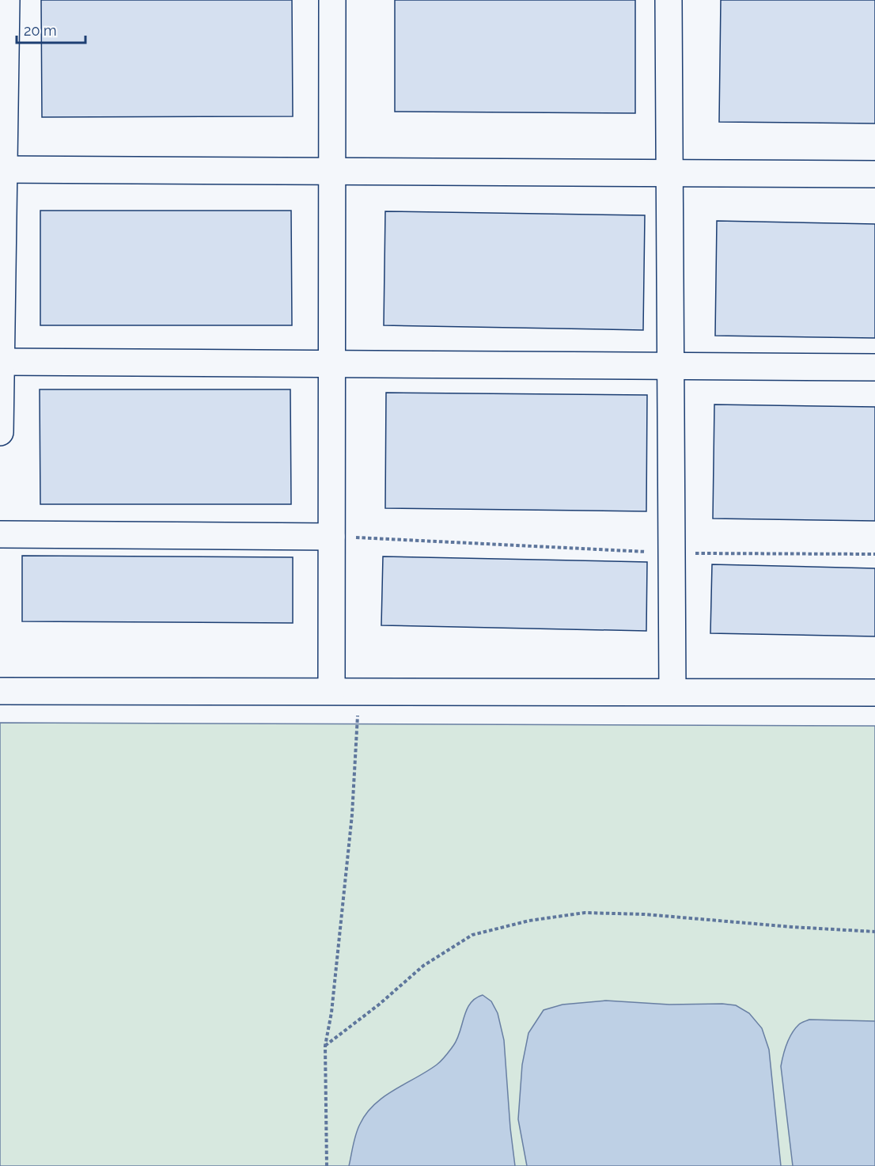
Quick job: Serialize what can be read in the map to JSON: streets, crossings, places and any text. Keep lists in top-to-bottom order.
{
  "scale_bar": "20 m"
}
